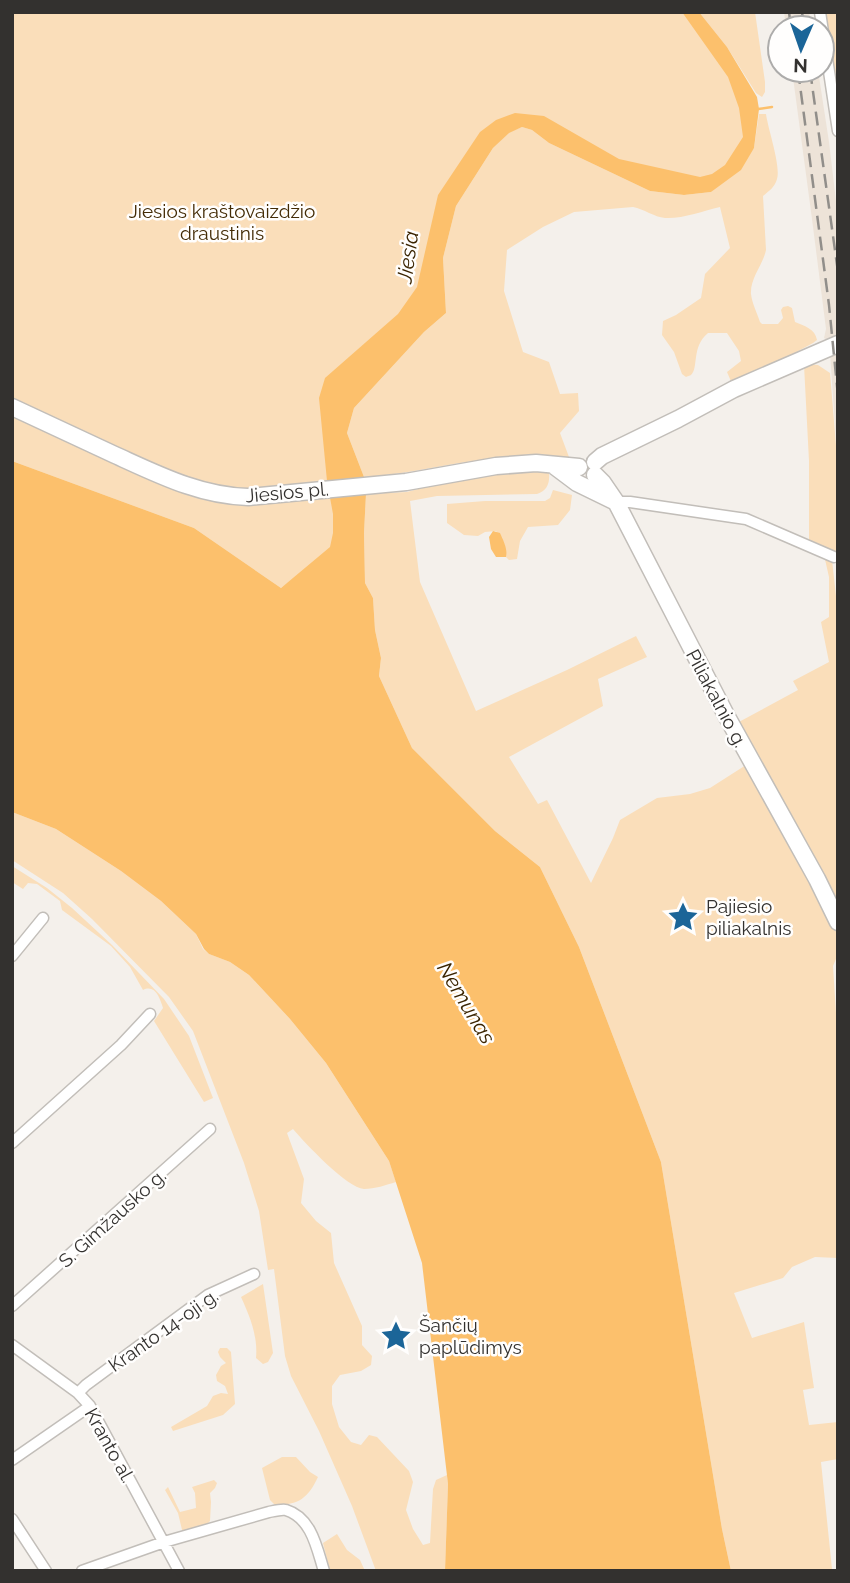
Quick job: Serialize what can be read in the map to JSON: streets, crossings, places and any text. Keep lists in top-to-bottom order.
{
  "streets": {
    "main road": ["Jiesios pl.", "Piliakalnio g."],
    "street": ["S. Gimžausko g.", "Kranto 14-oji g.", "Kranto al."]
  },
  "crossings": [
    ["Jiesios pl.", "Piliakalnio g."],
    ["Kranto 14-oji g.", "Kranto al."]
  ],
  "water": ["Jiesia", "Nemunas"],
  "parks": ["Jiesios kraštovaizdžio draustinis"],
  "places": {
    "place": ["Pajiesio piliakalnis", "Šančių paplūdimys"]
  },
  "north": "bottom"
}
